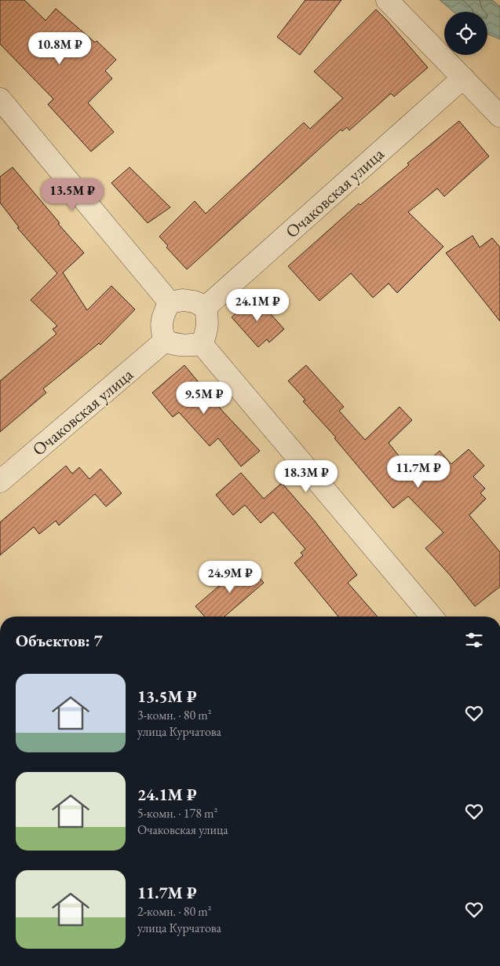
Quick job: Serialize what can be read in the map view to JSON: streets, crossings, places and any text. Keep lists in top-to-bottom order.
{
  "streets": {
    "street": ["Очаковская улица"]
  },
  "page": {
    "price": [
      "10.8M ₽",
      "13.5M ₽",
      "24.1M ₽",
      "9.5M ₽",
      "11.7M ₽",
      "18.3M ₽",
      "24.9M ₽"
    ],
    "heading": "Объектов: 7",
    "list": [
      {
        "name": "13.5M ₽",
        "note": "3-комн. · 80 m² · улица Курчатова"
      },
      {
        "name": "24.1M ₽",
        "note": "5-комн. · 178 m² · Очаковская улица"
      },
      {
        "name": "11.7M ₽",
        "note": "2-комн. · 80 m² · улица Курчатова"
      }
    ]
  }
}
